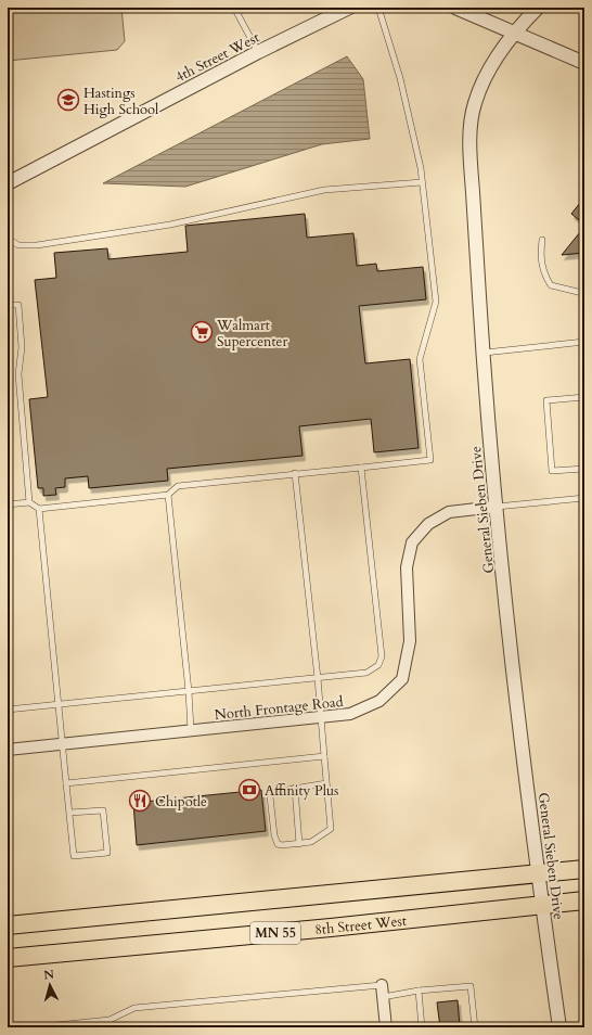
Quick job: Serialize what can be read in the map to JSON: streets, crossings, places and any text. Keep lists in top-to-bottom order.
{
  "streets": {
    "highway": ["8th Street West", "MN 55"],
    "street": ["4th Street West", "General Sieben Drive", "North Frontage Road"]
  },
  "crossings": [
    ["General Sieben Drive", "North Frontage Road"],
    ["General Sieben Drive", "8th Street West"],
    ["General Sieben Drive", "MN 55"]
  ],
  "places": {
    "school or university": ["Hastings High School"],
    "supermarket": ["Walmart Supercenter"],
    "bank": ["Affinity Plus"],
    "restaurant": ["Chipotle"]
  },
  "north": "top"
}
